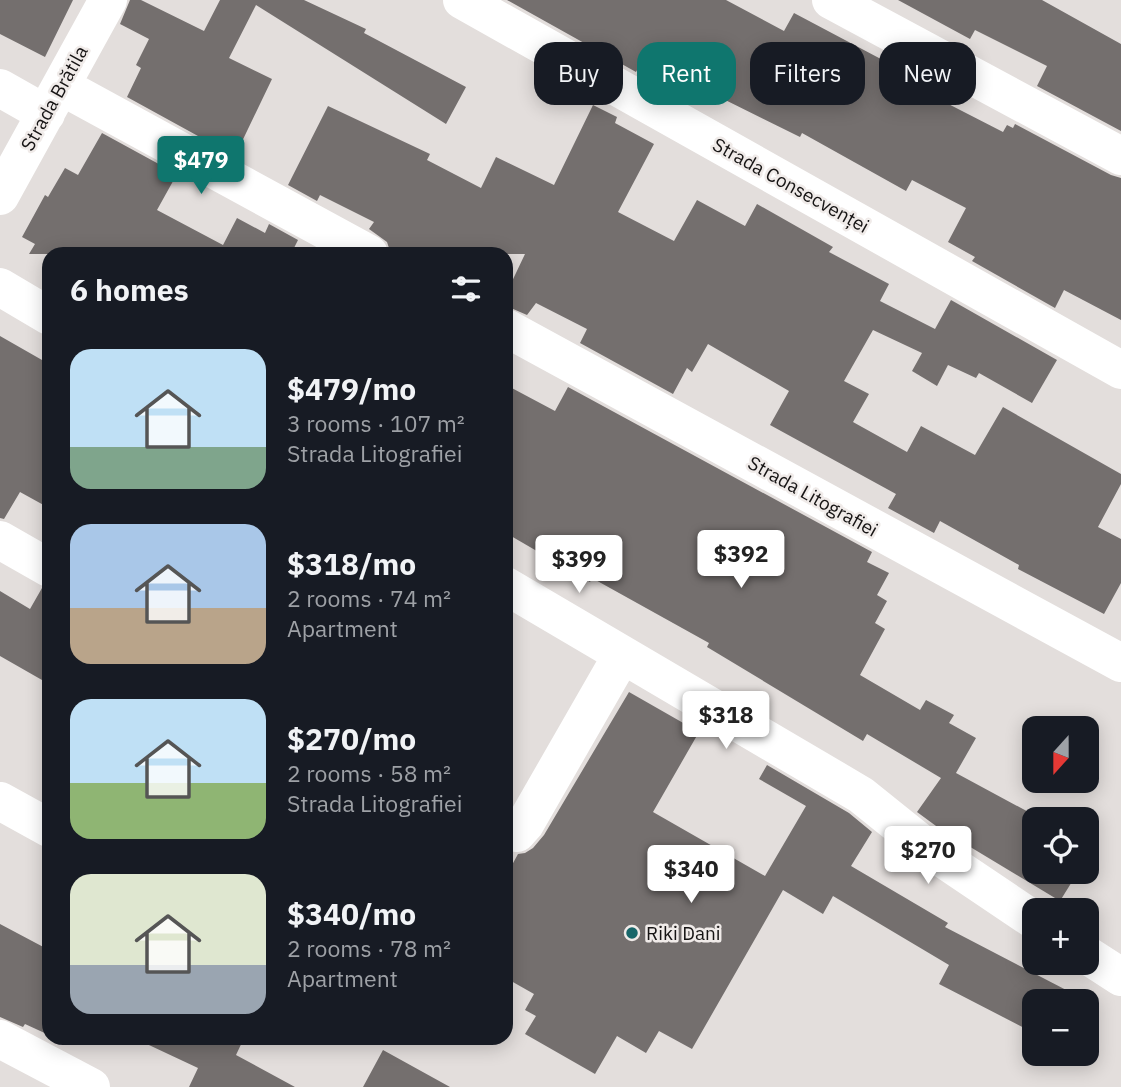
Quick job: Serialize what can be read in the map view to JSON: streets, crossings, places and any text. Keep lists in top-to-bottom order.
{
  "streets": {
    "street": ["Strada Brătila", "Strada Consecvenței", "Strada Litografiei"]
  },
  "places": ["Riki Dani"],
  "north": "bottom",
  "page": {
    "chip": [
      "Buy",
      "Rent",
      "Filters",
      "New"
    ],
    "price": [
      "$479",
      "$392",
      "$399",
      "$318",
      "$270",
      "$340"
    ],
    "heading": "6 homes",
    "list": [
      {
        "name": "$479/mo",
        "note": "3 rooms · 107 m² · Strada Litografiei"
      },
      {
        "name": "$318/mo",
        "note": "2 rooms · 74 m² · Apartment"
      },
      {
        "name": "$270/mo",
        "note": "2 rooms · 58 m² · Strada Litografiei"
      },
      {
        "name": "$340/mo",
        "note": "2 rooms · 78 m² · Apartment"
      }
    ],
    "map_buttons": ["+", "−"]
  }
}
